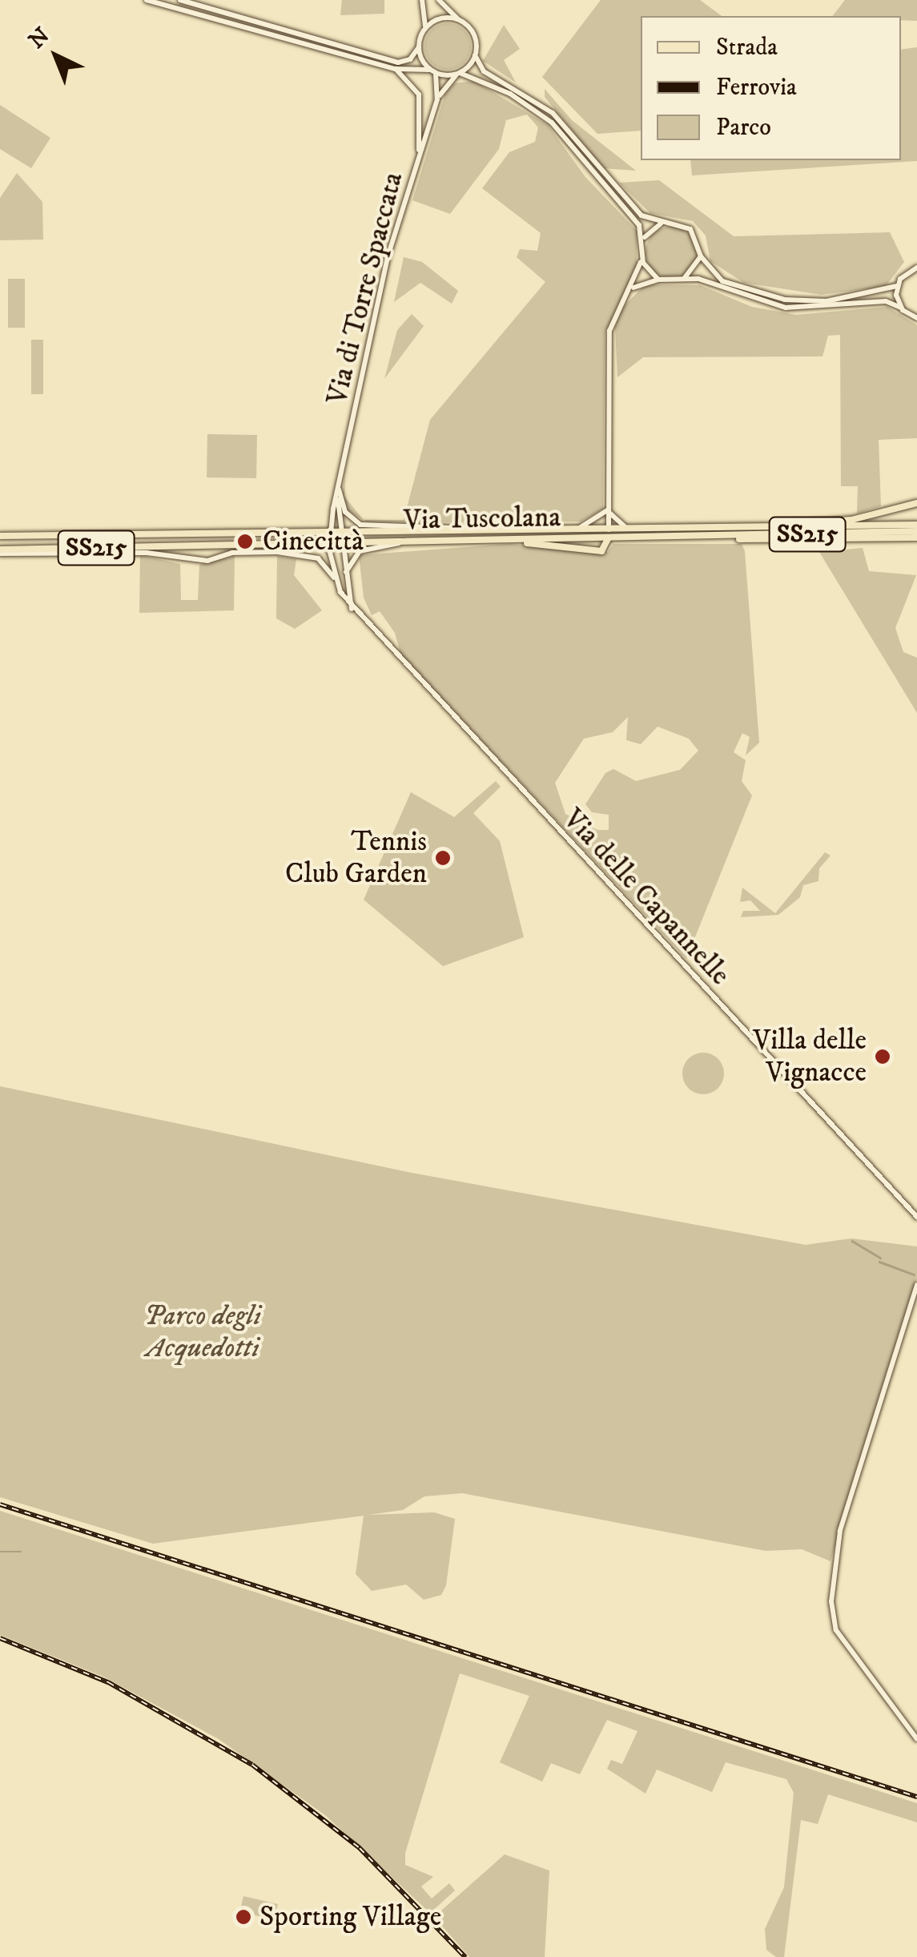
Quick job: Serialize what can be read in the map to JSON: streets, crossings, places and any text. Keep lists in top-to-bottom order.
{
  "streets": {
    "main road": ["Via Tuscolana", "SS215"],
    "street": ["Via di Torre Spaccata", "Via delle Capannelle"]
  },
  "crossings": [
    ["Via di Torre Spaccata", "Via Tuscolana"],
    ["Via di Torre Spaccata", "Via delle Capannelle"],
    ["Via Tuscolana", "Via delle Capannelle"]
  ],
  "parks": ["Parco degli Acquedotti"],
  "places": [
    "Cinecittà",
    "Tennis Club Garden",
    "Villa delle Vignacce",
    "Sporting Village"
  ],
  "legend": ["Strada", "Ferrovia", "Parco"],
  "north": "top left"
}
